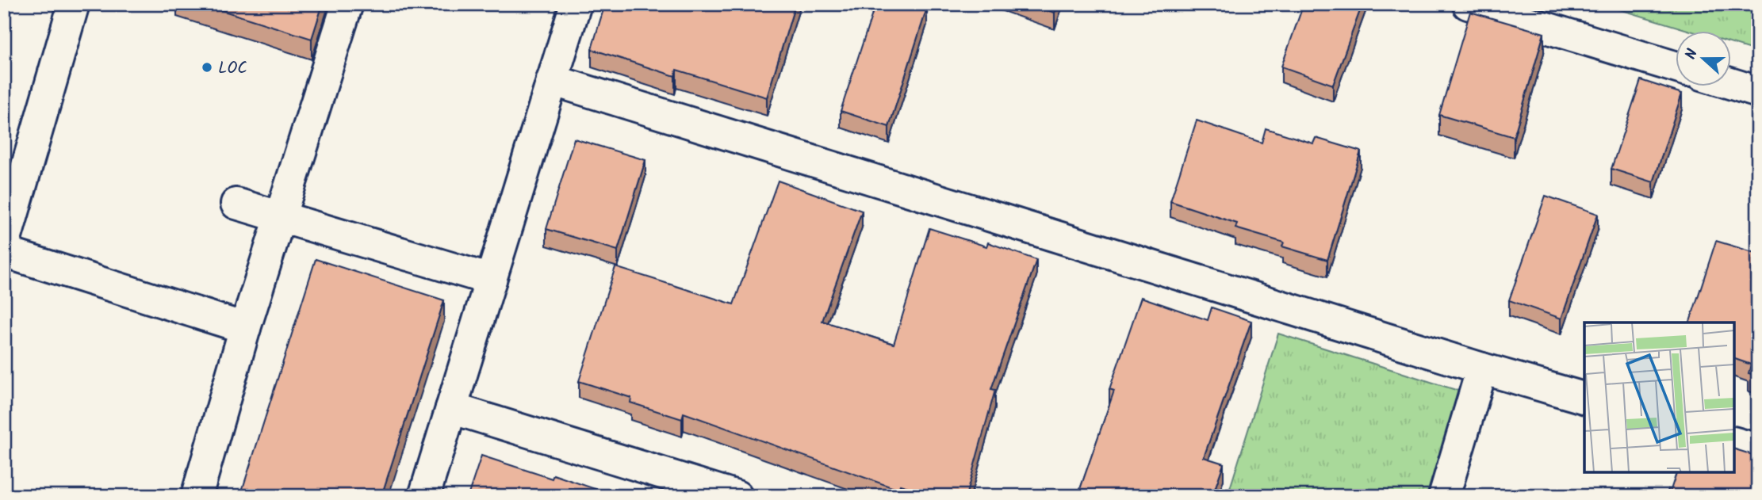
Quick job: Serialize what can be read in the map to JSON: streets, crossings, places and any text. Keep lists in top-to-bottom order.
{
  "places": ["LOC"],
  "north": "left"
}
